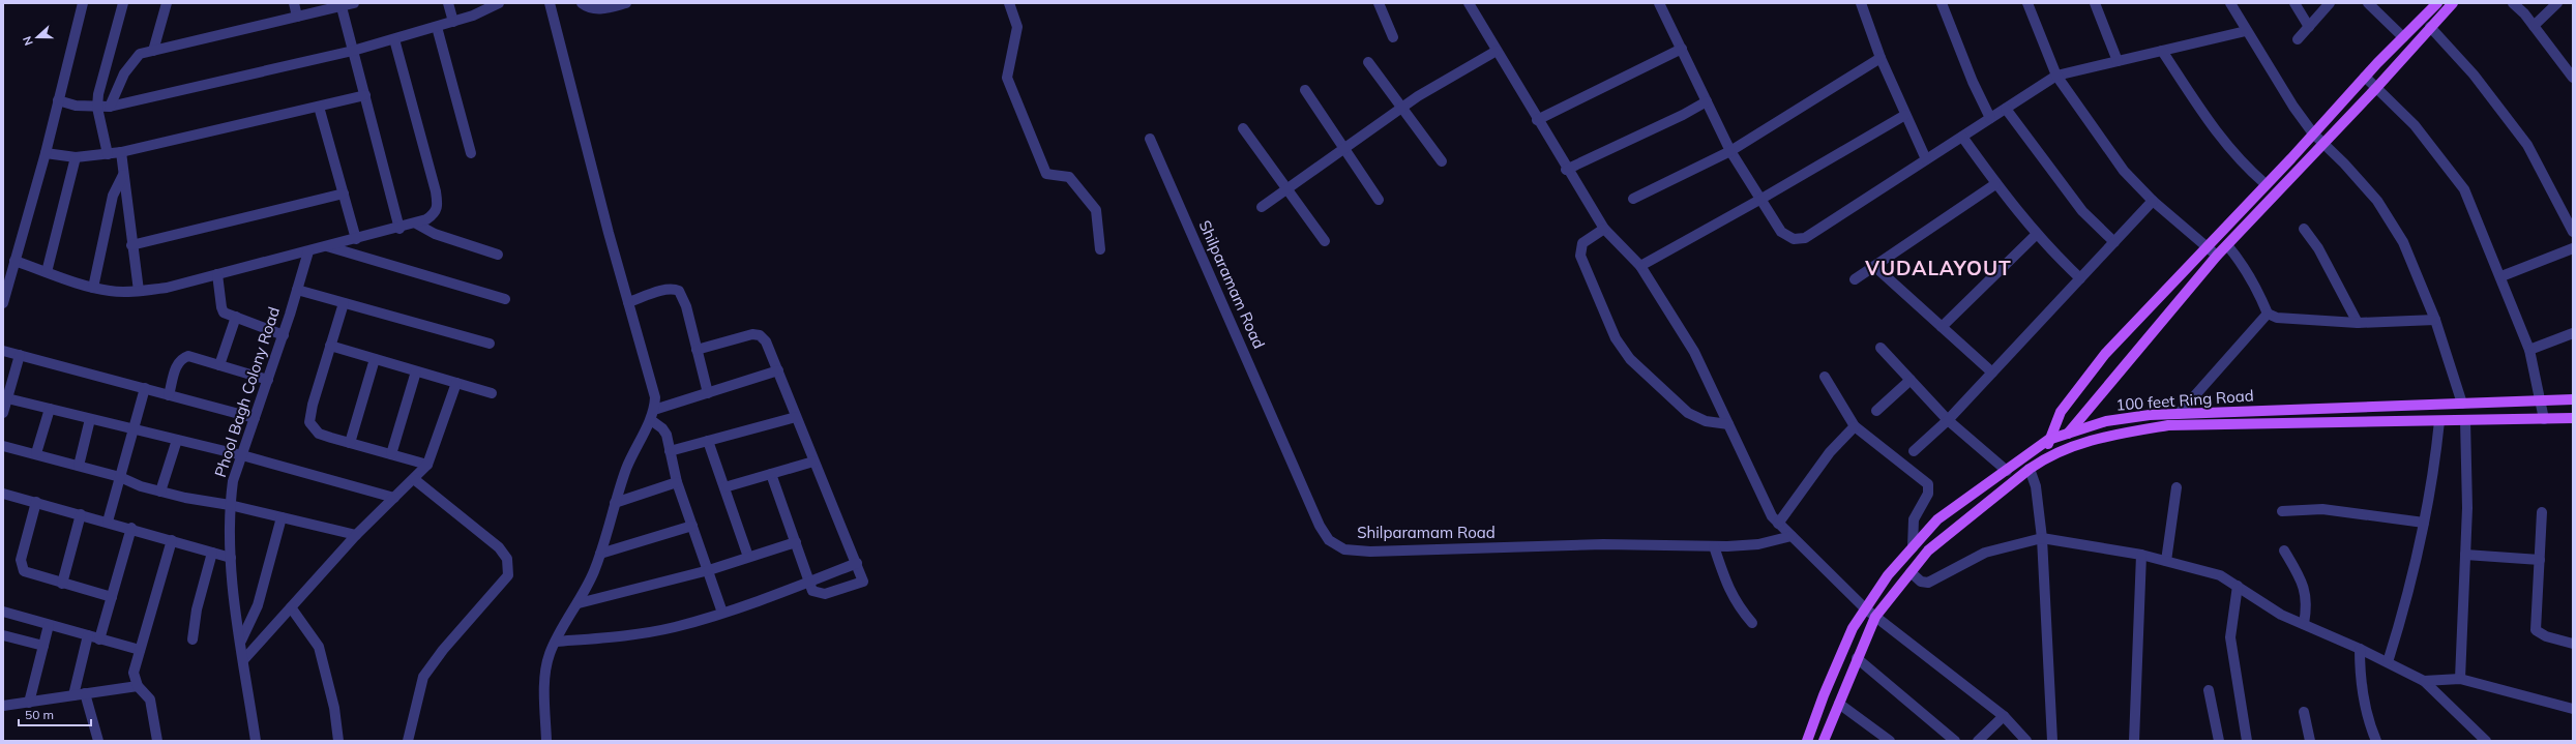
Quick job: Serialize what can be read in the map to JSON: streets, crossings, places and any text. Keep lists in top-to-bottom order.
{
  "streets": {
    "main road": ["100 feet Ring Road"],
    "street": ["Shilparamam Road", "Phool Bagh Colony Road"]
  },
  "districts": ["VUDALAYOUT"],
  "scale_bar": "50 m",
  "north": "left"
}
